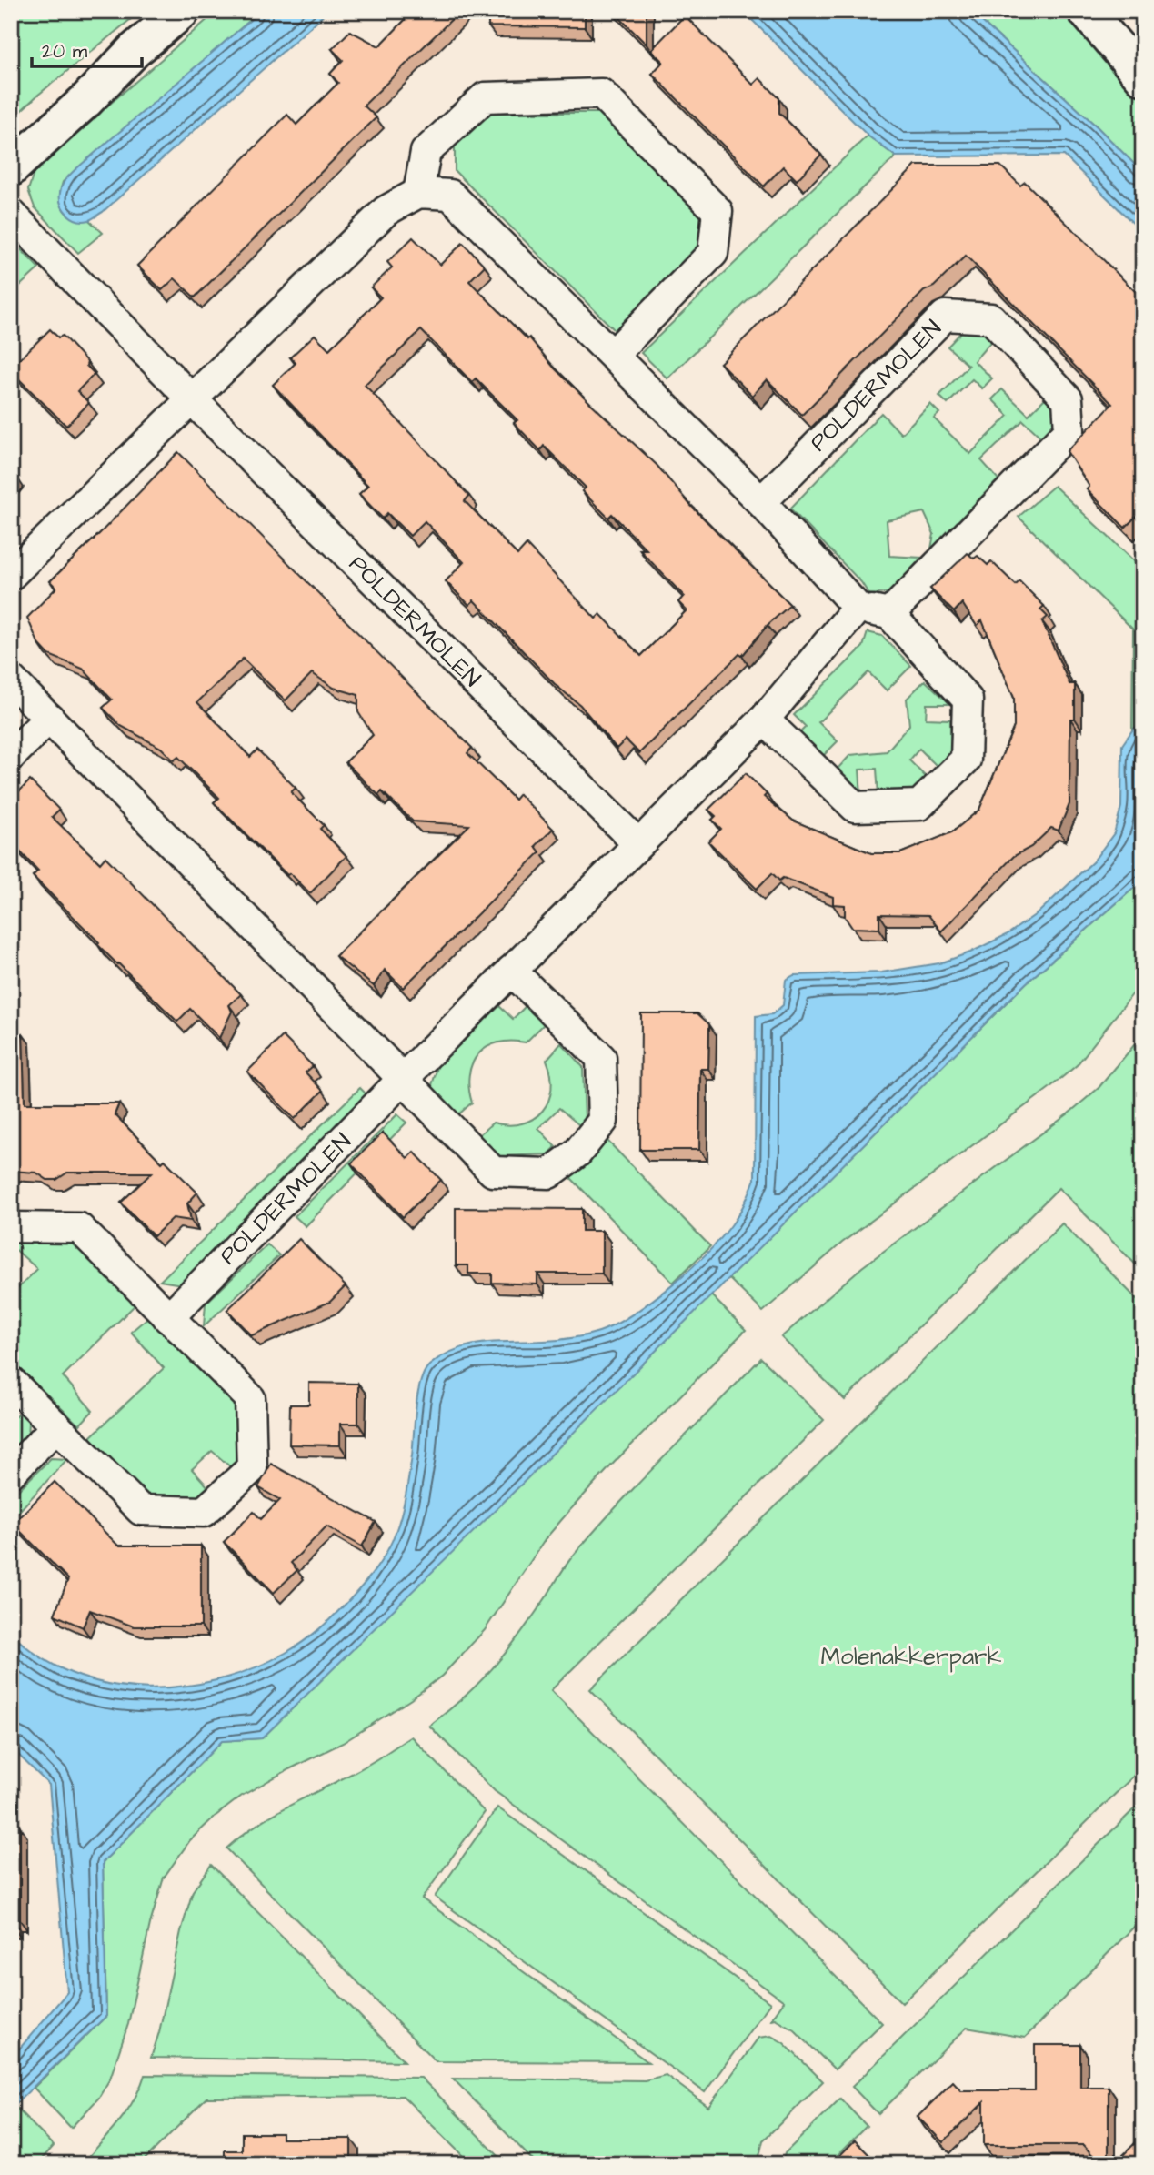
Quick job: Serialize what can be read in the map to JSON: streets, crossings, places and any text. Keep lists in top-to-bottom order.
{
  "streets": {
    "street": ["POLDERMOLEN"]
  },
  "parks": ["Molenakkerpark"],
  "scale_bar": "20 m"
}
